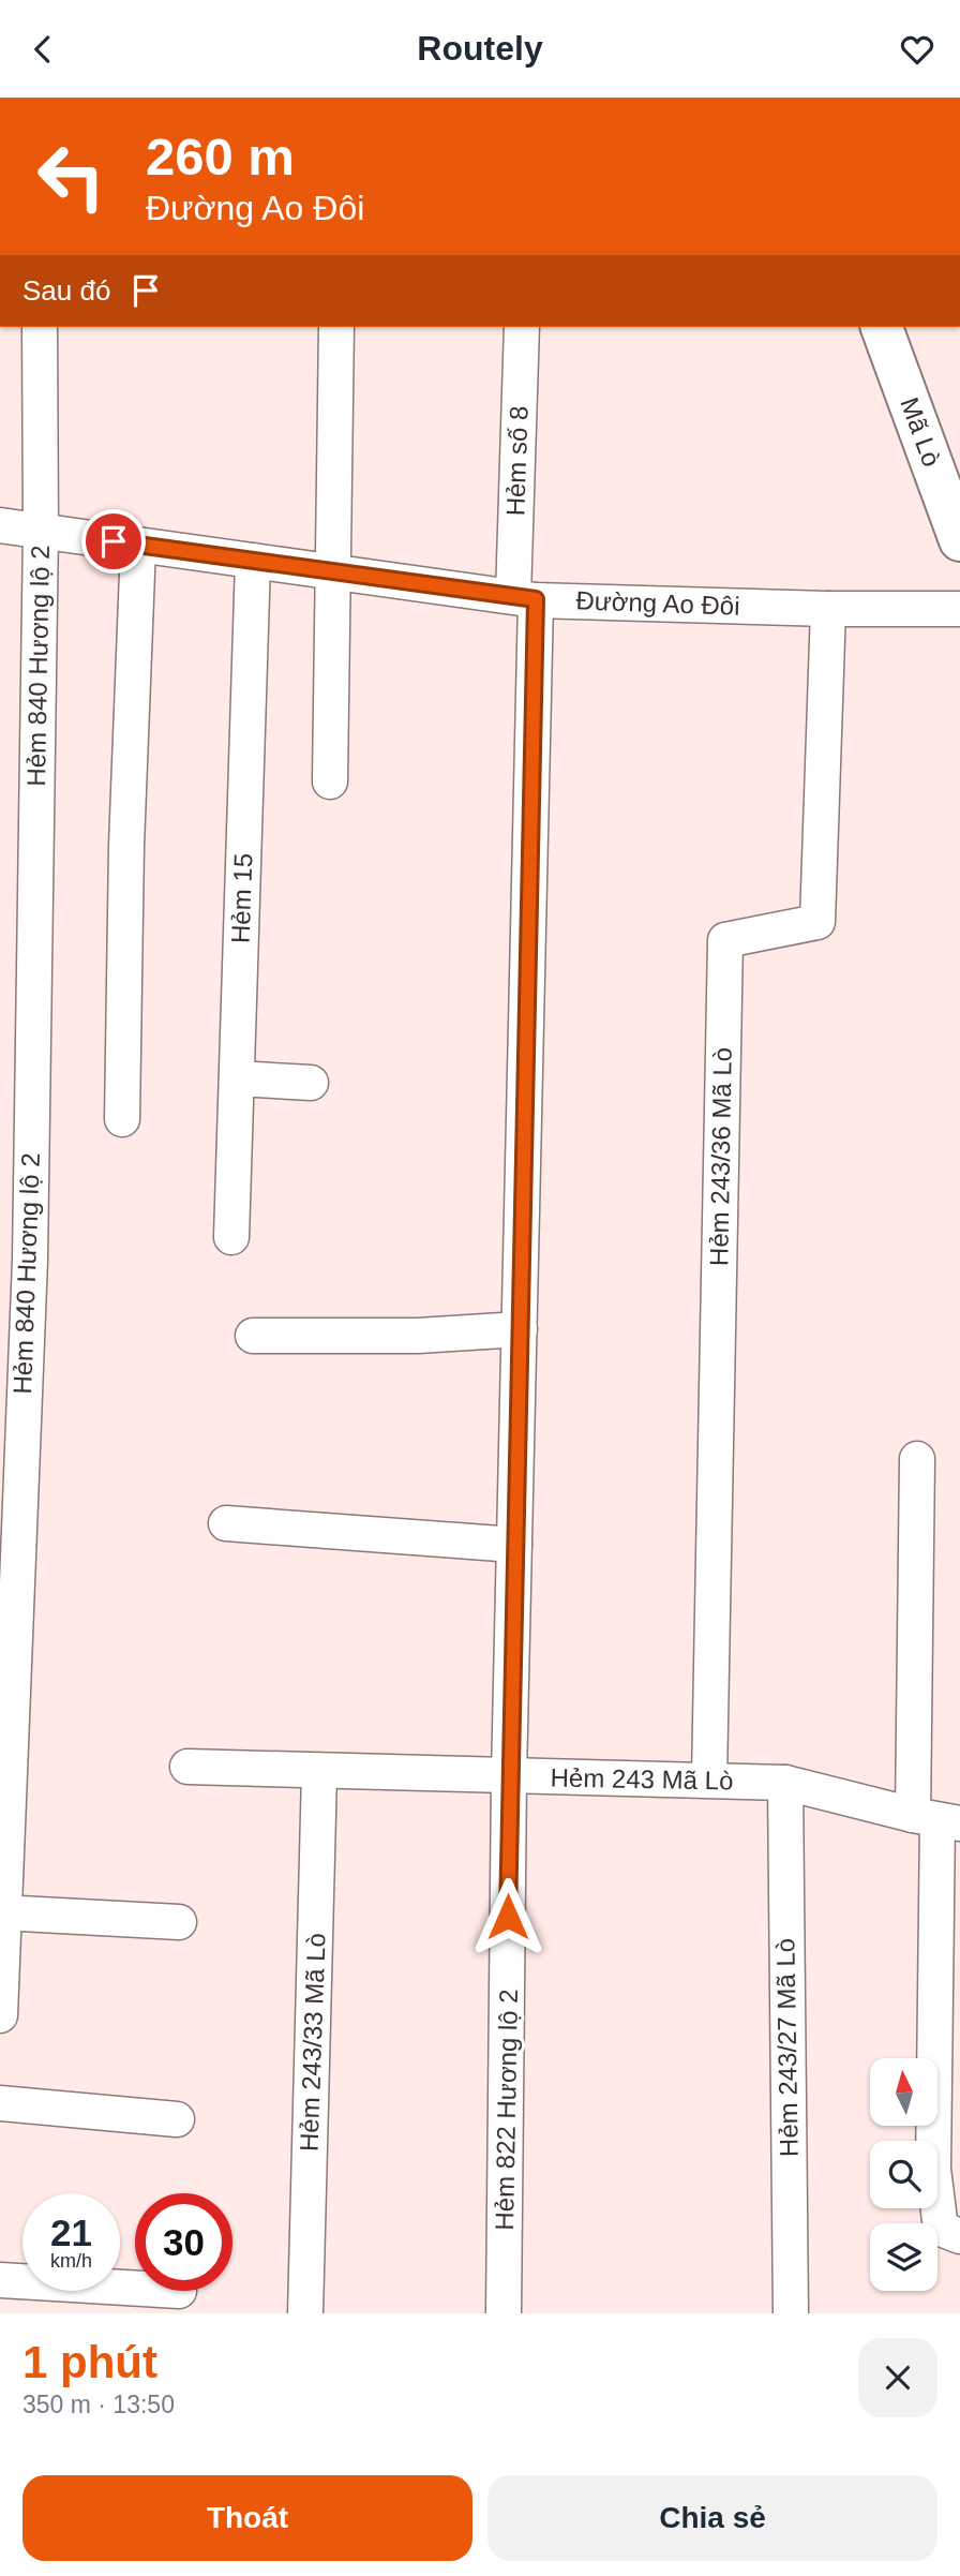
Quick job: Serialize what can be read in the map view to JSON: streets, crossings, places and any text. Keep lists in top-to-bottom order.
{
  "streets": {
    "main road": ["Mã Lò"],
    "street": [
      "Hẻm số 8",
      "Đường Ao Đôi",
      "Hẻm 840 Hương lộ 2",
      "Hẻm 15",
      "Hẻm 243/36 Mã Lò",
      "Hẻm 243 Mã Lò",
      "Hẻm 243/33 Mã Lò",
      "Hẻm 243/27 Mã Lò",
      "Hẻm 822 Hương lộ 2"
    ]
  },
  "crossings": [
    ["Hẻm số 8", "Đường Ao Đôi"],
    ["Hẻm số 8", "Hẻm 822 Hương lộ 2"],
    ["Đường Ao Đôi", "Hẻm 840 Hương lộ 2"],
    ["Đường Ao Đôi", "Hẻm 15"],
    ["Đường Ao Đôi", "Hẻm 243/36 Mã Lò"],
    ["Đường Ao Đôi", "Hẻm 822 Hương lộ 2"],
    ["Hẻm 243/36 Mã Lò", "Hẻm 243 Mã Lò"],
    ["Hẻm 243 Mã Lò", "Hẻm 243/33 Mã Lò"],
    ["Hẻm 243 Mã Lò", "Hẻm 243/27 Mã Lò"],
    ["Hẻm 243 Mã Lò", "Hẻm 822 Hương lộ 2"]
  ],
  "north": "top",
  "page": {
    "header": "Routely",
    "turn": ["260 m", "Đường Ao Đôi"],
    "then": "Sau đó",
    "speed": "21 km/h",
    "limit": "30",
    "heading": ["1 phút", "350 m · 13:50"],
    "buttons": ["Thoát", "Chia sẻ"]
  }
}
